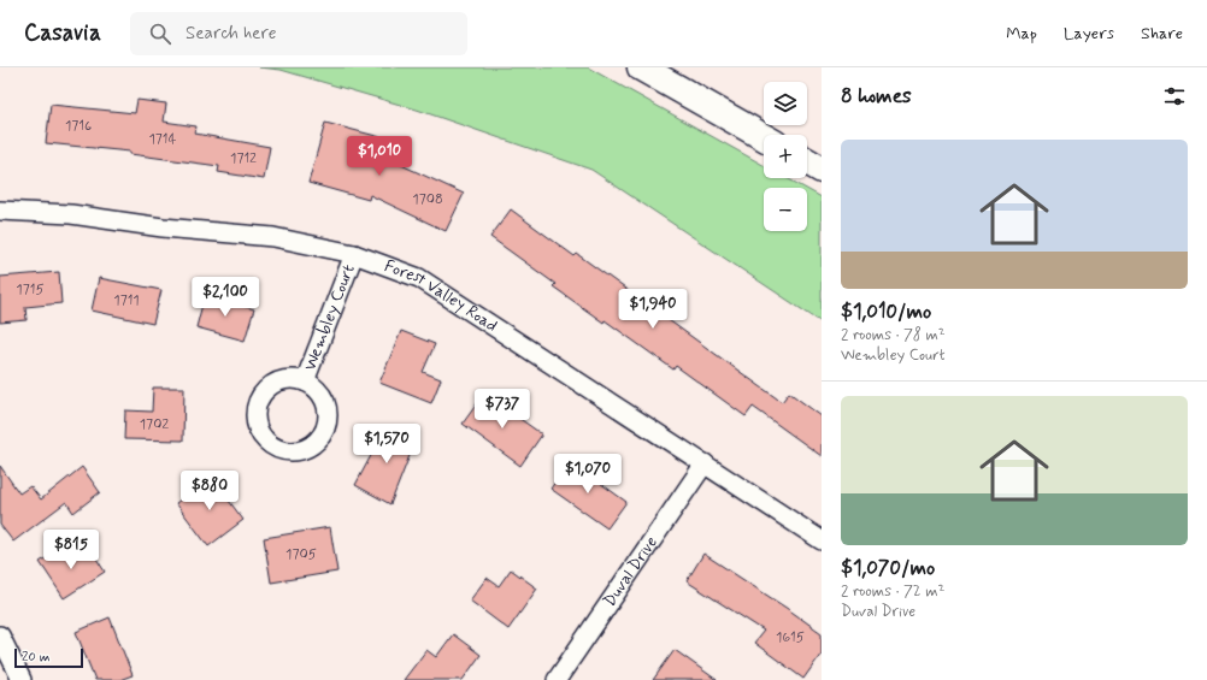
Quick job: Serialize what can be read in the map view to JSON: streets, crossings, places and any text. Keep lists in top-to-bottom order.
{
  "streets": {
    "street": ["Forest Valley Road", "Wembley Court", "Duval Drive"]
  },
  "crossings": [
    ["Forest Valley Road", "Wembley Court"],
    ["Forest Valley Road", "Duval Drive"]
  ],
  "house_numbers": [
    "1716",
    "1714",
    "1712",
    "1708",
    "1715",
    "1711",
    "1702",
    "1705",
    "1615"
  ],
  "scale_bar": "20 m",
  "page": {
    "header": "Casavia",
    "search": "Search here",
    "nav": ["Map", "Layers", "Share"],
    "heading": "8 homes",
    "map_buttons": ["+", "−"],
    "list": [
      {
        "name": "$1,010/mo",
        "note": "2 rooms · 78 m² · Wembley Court"
      },
      {
        "name": "$1,070/mo",
        "note": "2 rooms · 72 m² · Duval Drive"
      }
    ],
    "price": [
      "$1,010",
      "$2,100",
      "$1,940",
      "$737",
      "$1,570",
      "$1,070",
      "$880",
      "$815"
    ],
    "scale": "20 m"
  }
}
